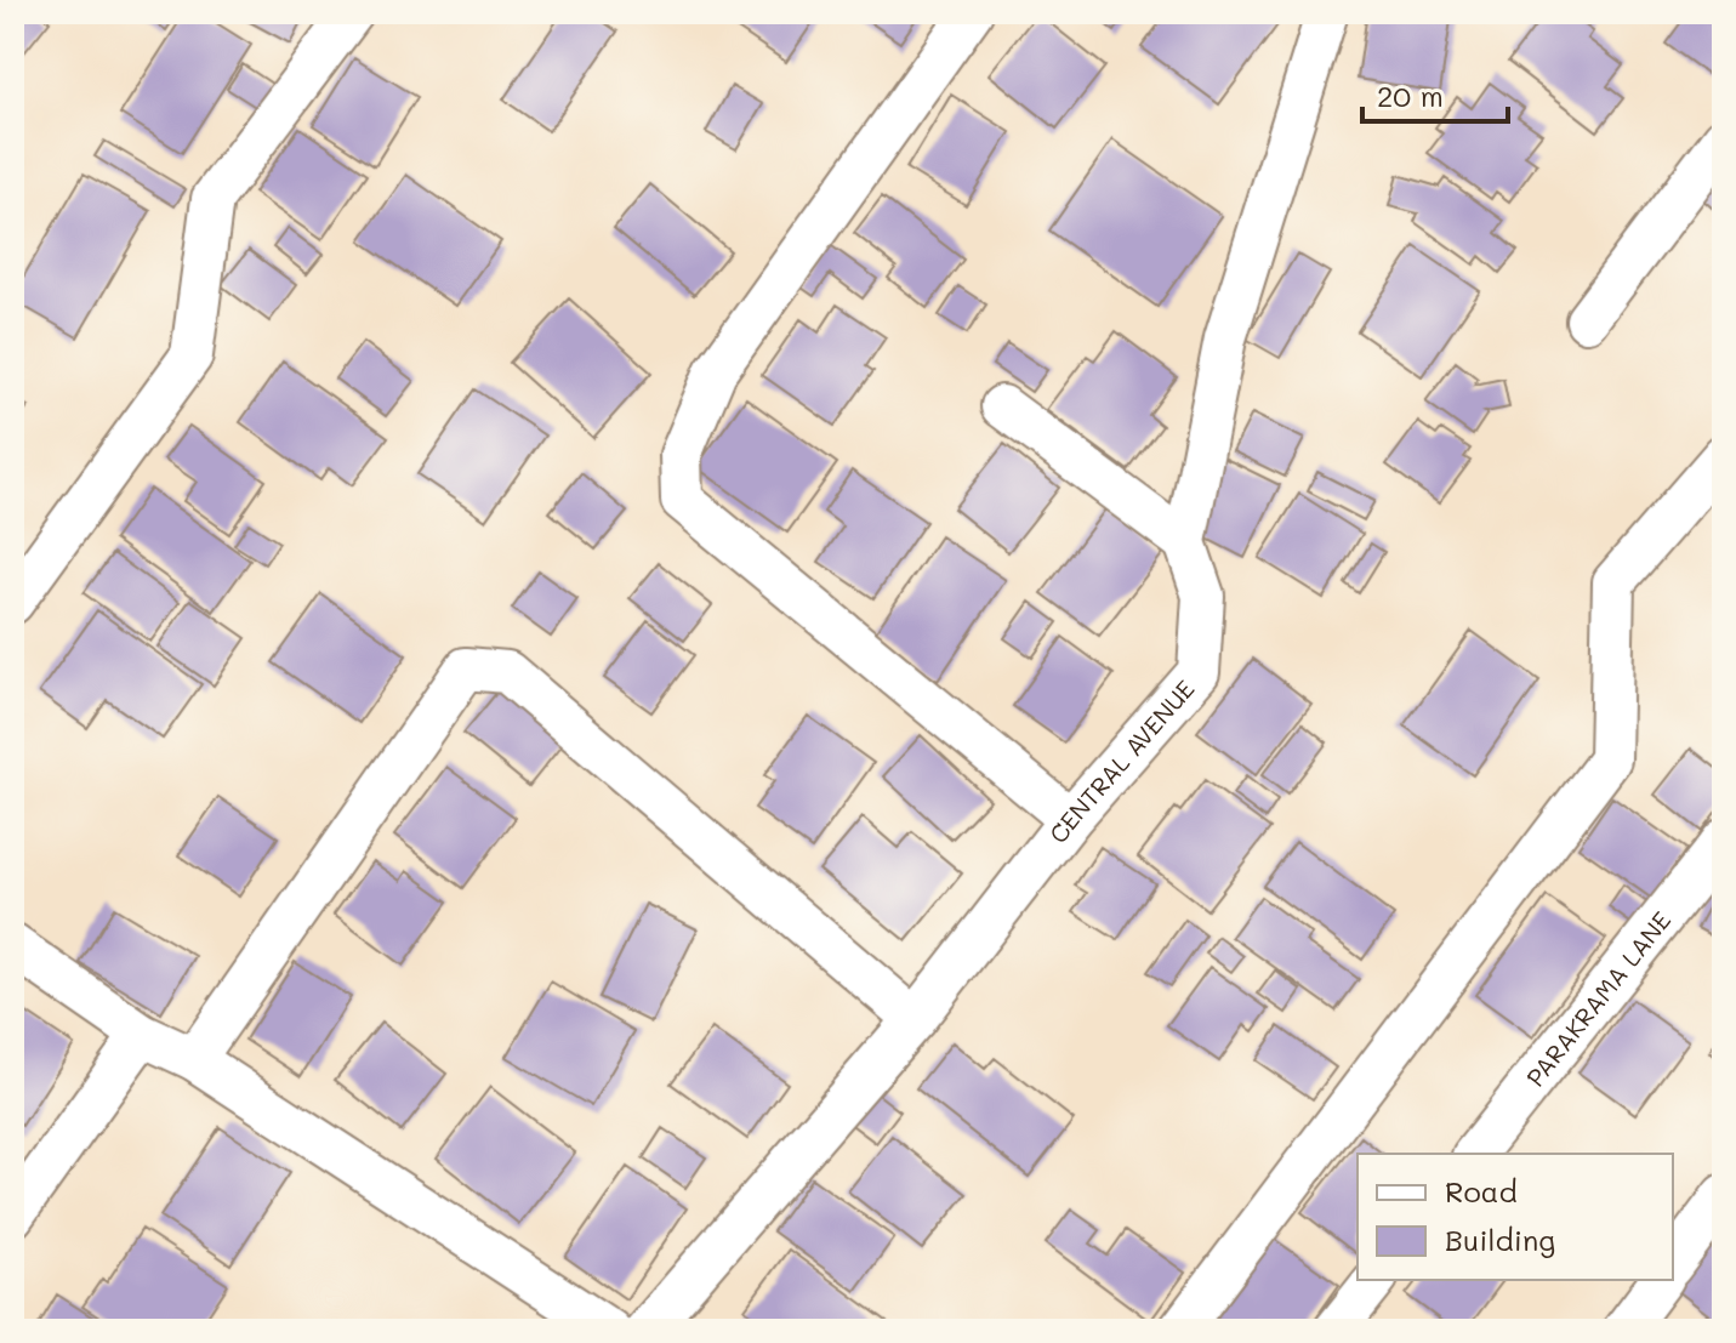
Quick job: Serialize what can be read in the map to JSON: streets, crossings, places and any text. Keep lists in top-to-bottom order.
{
  "streets": {
    "street": ["CENTRAL AVENUE", "PARAKRAMA LANE"]
  },
  "legend": ["Road", "Building"],
  "scale_bar": "20 m"
}
